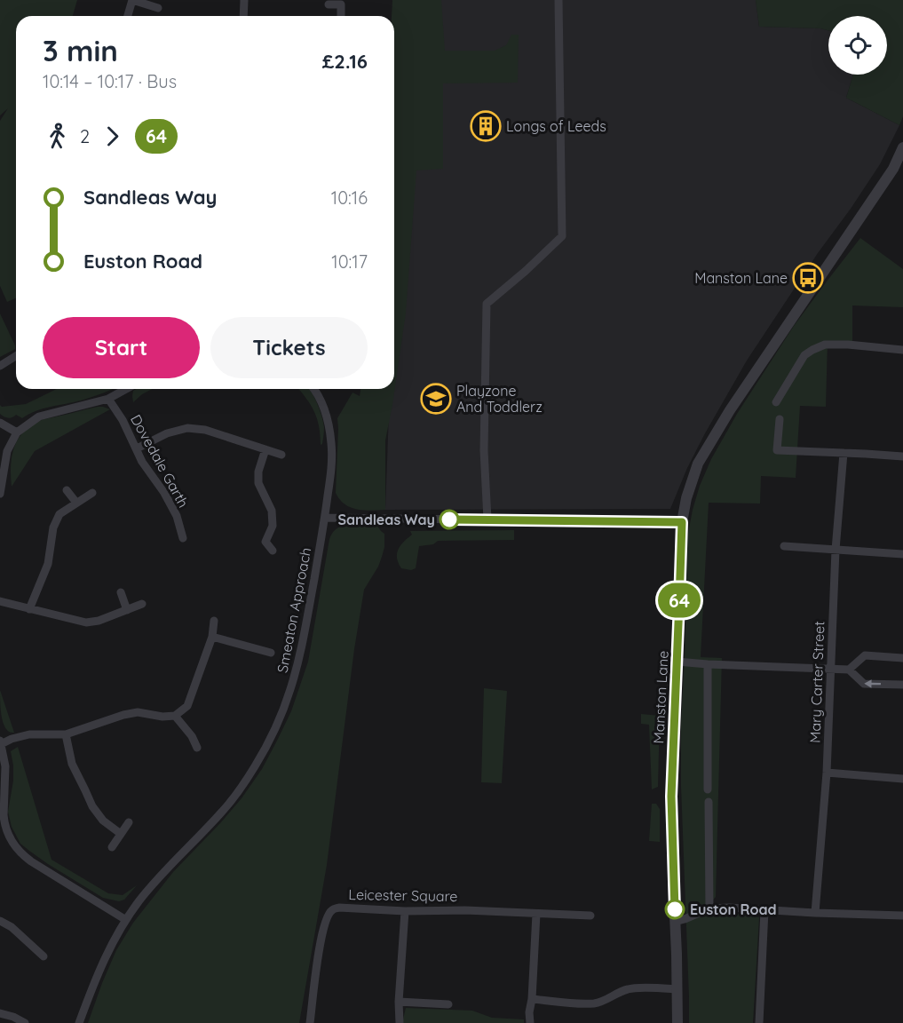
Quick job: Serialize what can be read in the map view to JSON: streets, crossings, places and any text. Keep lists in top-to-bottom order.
{
  "streets": {
    "street": [
      "Dovedale Garth",
      "Smeaton Approach",
      "Mary Carter Street",
      "Manston Lane",
      "Leicester Square"
    ]
  },
  "places": {
    "building": ["Longs of Leeds"],
    "bus stop": ["Manston Lane"],
    "school or university": ["Playzone And Toddlerz"],
    "other": ["Sandleas Way", "Euston Road"]
  },
  "lines": ["bus line 64"],
  "page": {
    "on_map": "64",
    "heading": ["3 min", "10:14 – 10:17 · Bus", "£2.16"],
    "legs": ["2", "64"],
    "list": [
      {
        "name": "Sandleas Way",
        "value": "10:16"
      },
      {
        "name": "Euston Road",
        "value": "10:17"
      }
    ],
    "buttons": ["Start", "Tickets"]
  }
}
